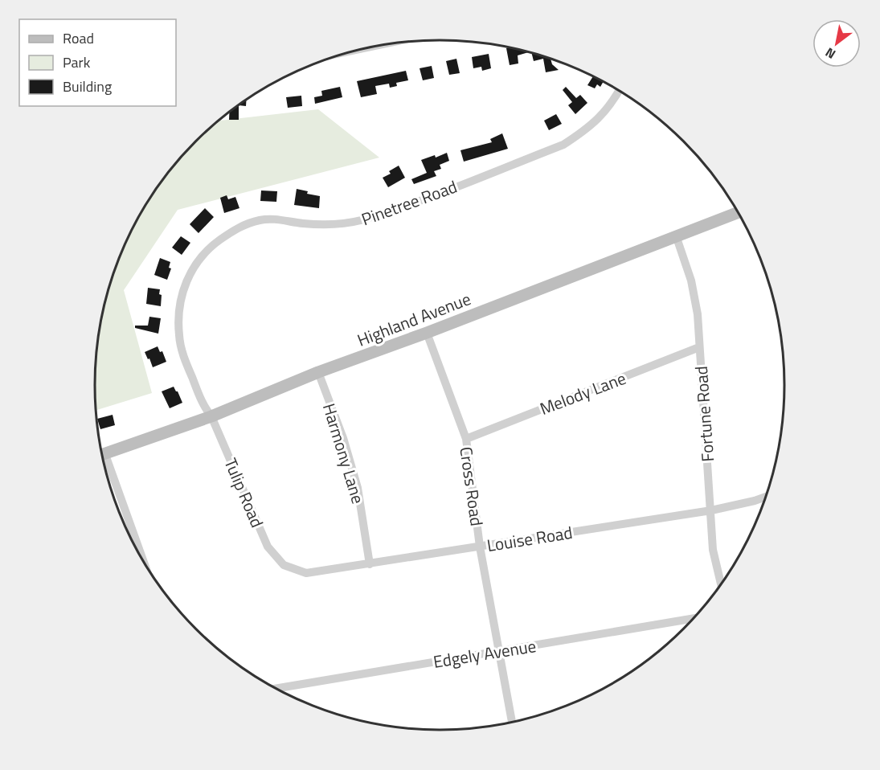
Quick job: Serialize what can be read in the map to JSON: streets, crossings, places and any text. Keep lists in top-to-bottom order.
{
  "streets": {
    "street": [
      "Pinetree Road",
      "Highland Avenue",
      "Melody Lane",
      "Fortune Road",
      "Harmony Lane",
      "Cross Road",
      "Tulip Road",
      "Louise Road",
      "Edgely Avenue"
    ]
  },
  "crossings": [
    ["Pinetree Road", "Highland Avenue"],
    ["Pinetree Road", "Tulip Road"],
    ["Highland Avenue", "Fortune Road"],
    ["Highland Avenue", "Harmony Lane"],
    ["Highland Avenue", "Cross Road"],
    ["Highland Avenue", "Tulip Road"],
    ["Melody Lane", "Fortune Road"],
    ["Melody Lane", "Cross Road"],
    ["Fortune Road", "Louise Road"],
    ["Harmony Lane", "Louise Road"],
    ["Cross Road", "Louise Road"],
    ["Cross Road", "Edgely Avenue"],
    ["Tulip Road", "Louise Road"]
  ],
  "legend": ["Road", "Park", "Building"],
  "north": "bottom left"
}
